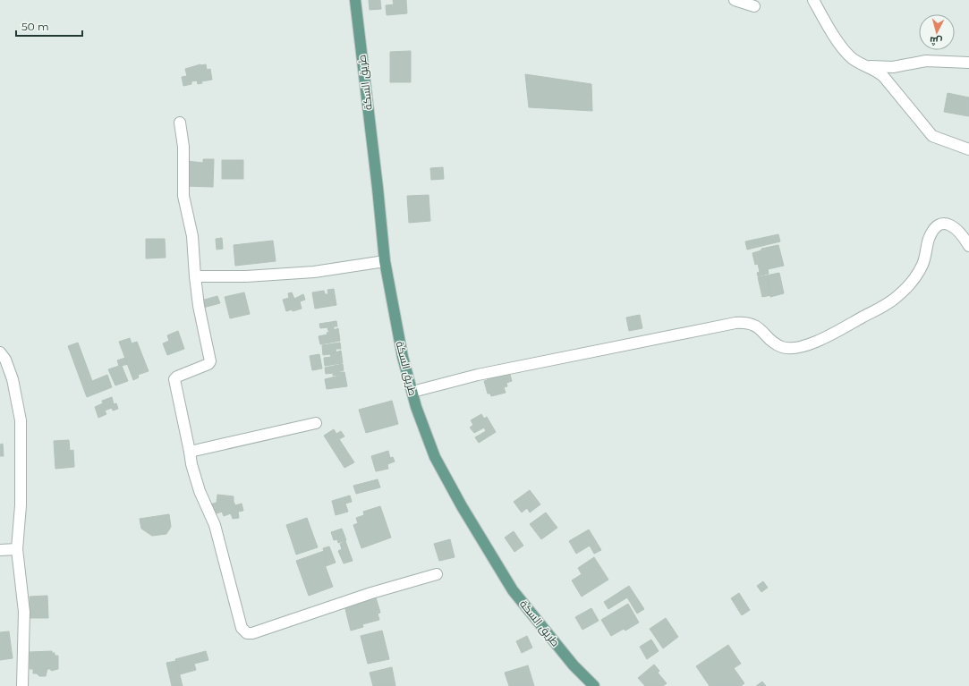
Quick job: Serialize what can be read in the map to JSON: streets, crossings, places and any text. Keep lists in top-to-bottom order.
{
  "streets": {
    "main road": ["طريق السكة"]
  },
  "scale_bar": "50 m",
  "north": "bottom"
}
